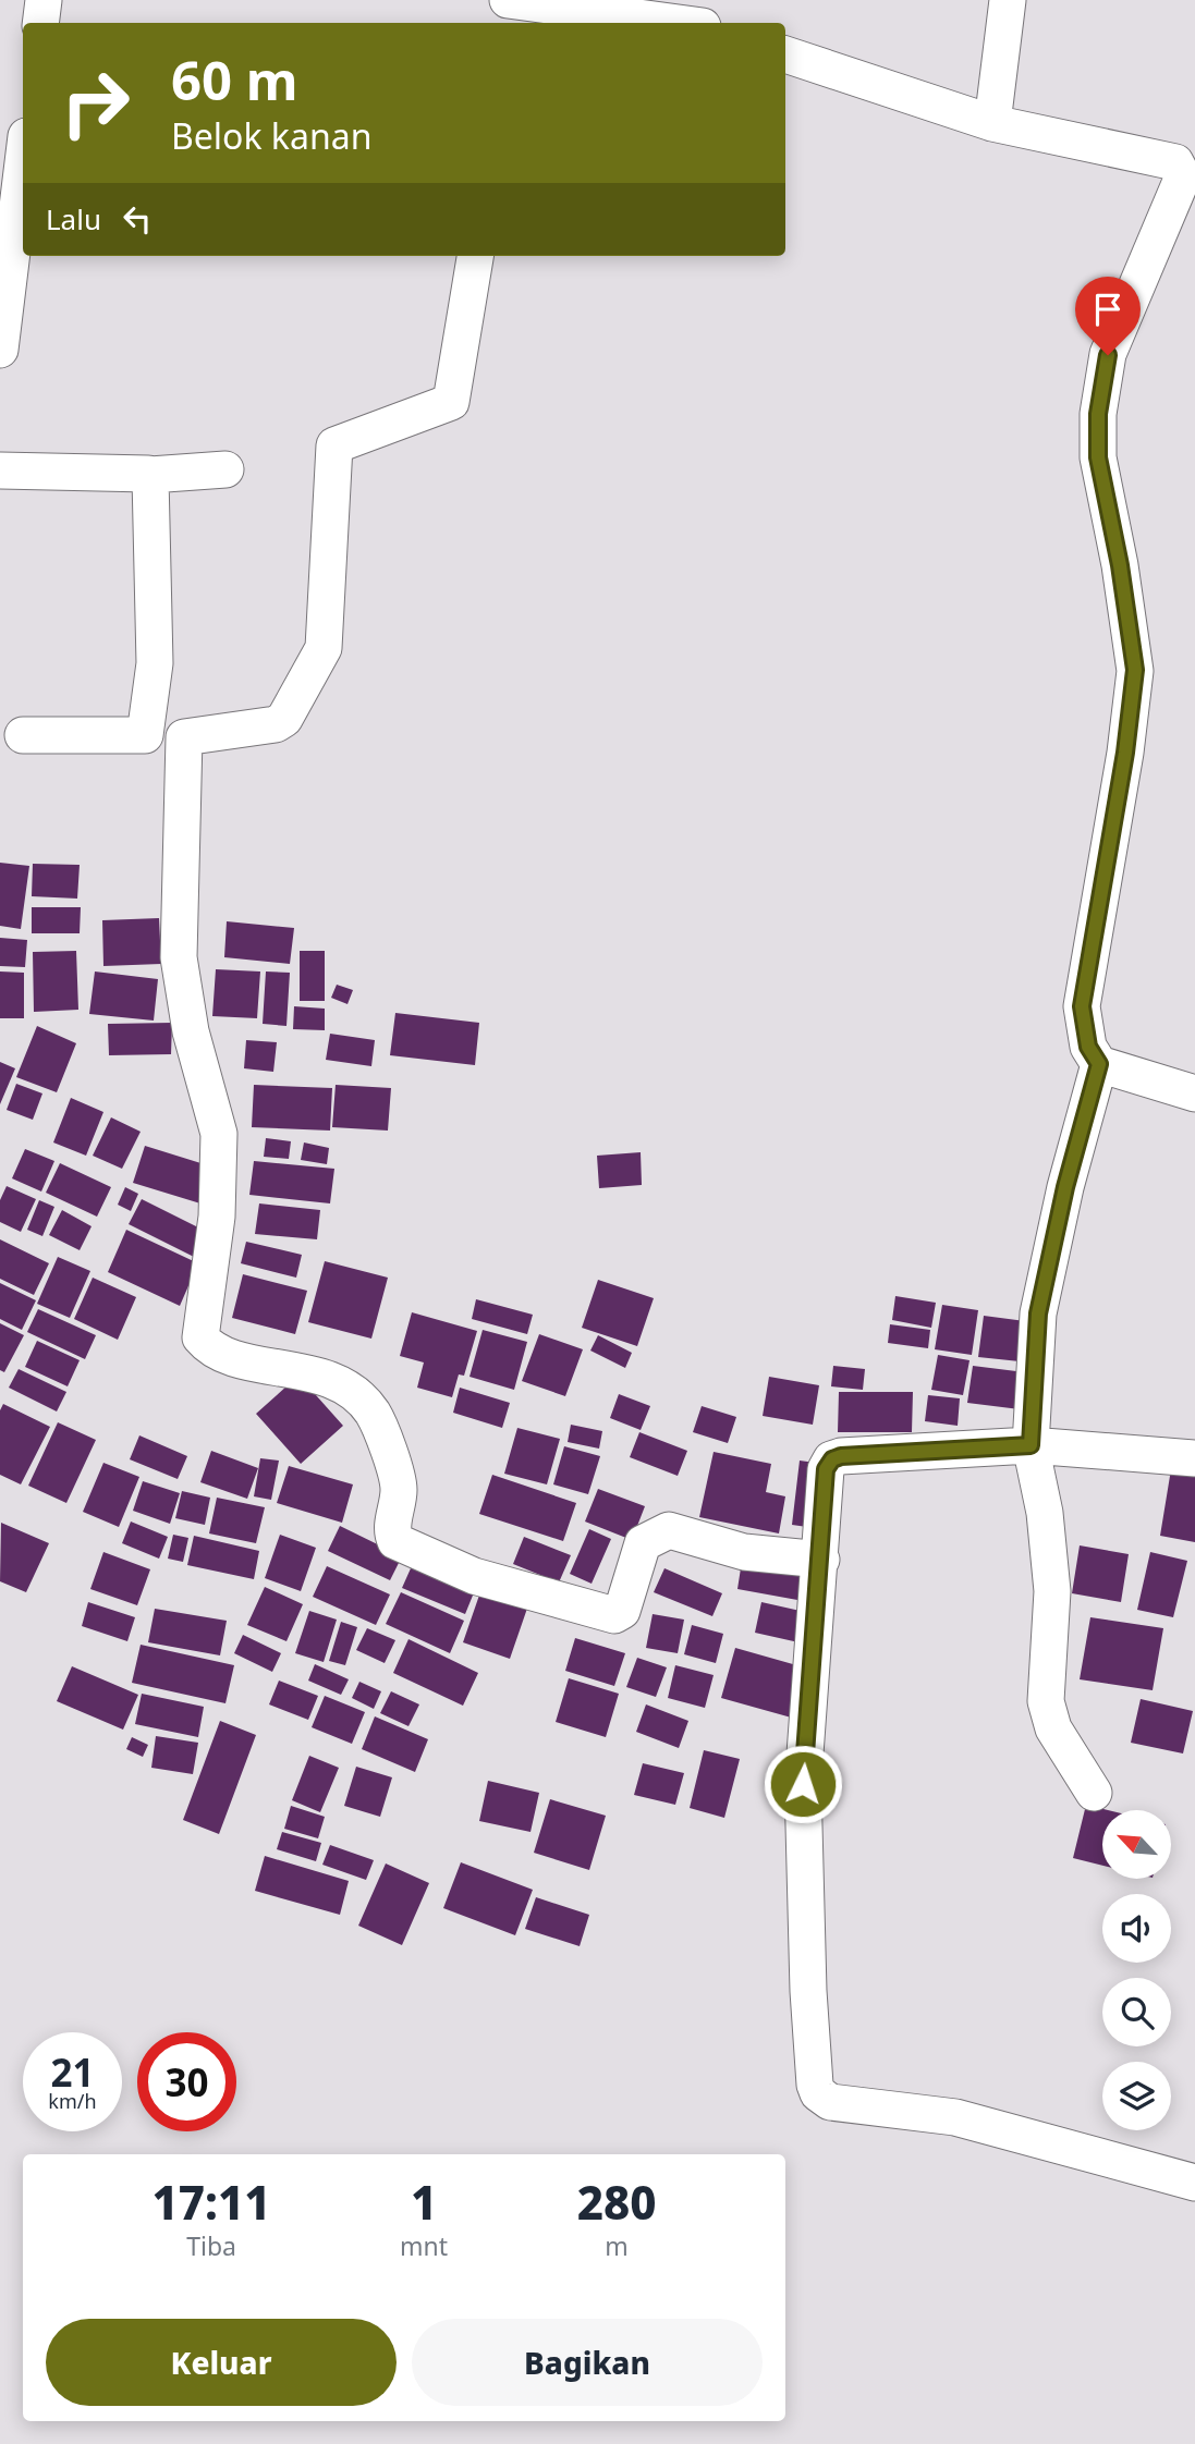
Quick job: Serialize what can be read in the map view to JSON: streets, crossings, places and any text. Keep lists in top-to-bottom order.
{
  "north": "top left",
  "page": {
    "turn": ["60 m", "Belok kanan"],
    "then": "Lalu",
    "speed": "21 km/h",
    "limit": "30",
    "eta": [
      "17:11",
      "Tiba",
      "1",
      "mnt",
      "280",
      "m"
    ],
    "buttons": ["Keluar", "Bagikan"]
  }
}
